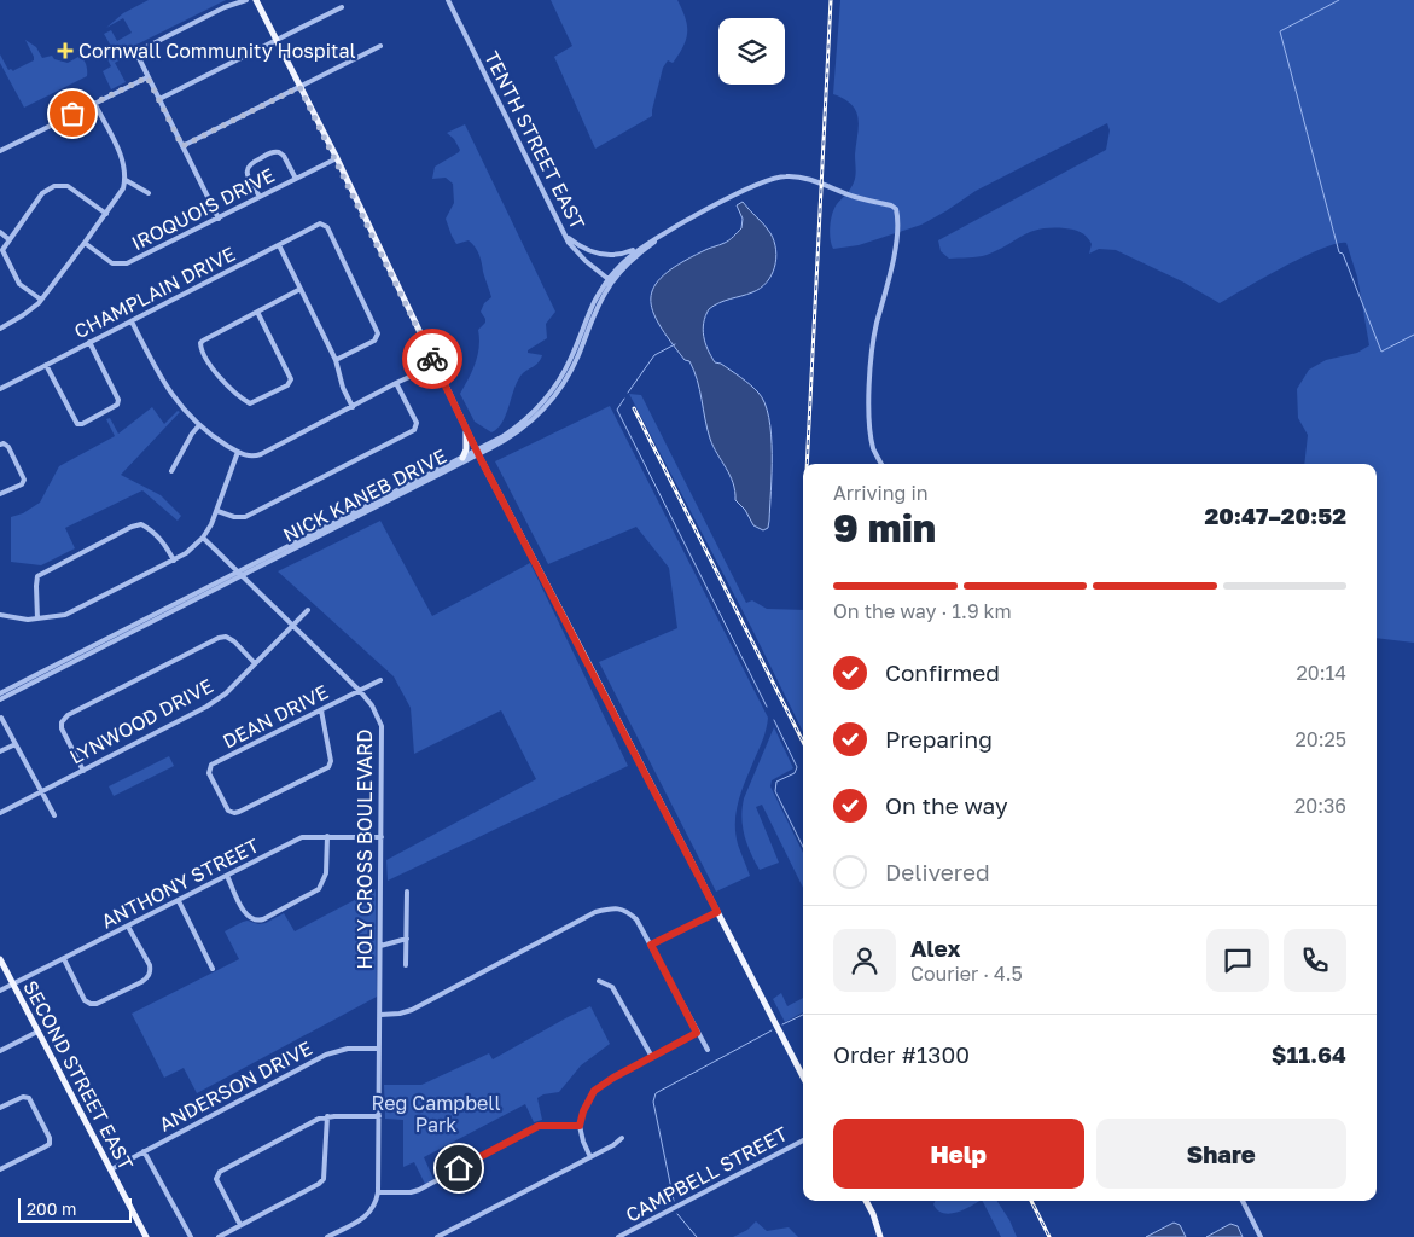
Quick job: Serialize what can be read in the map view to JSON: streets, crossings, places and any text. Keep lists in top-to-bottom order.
{
  "streets": {
    "main road": ["SECOND STREET EAST"],
    "street": [
      "TENTH STREET EAST",
      "IROQUOIS DRIVE",
      "CHAMPLAIN DRIVE",
      "NICK KANEB DRIVE",
      "DEAN DRIVE",
      "LYNWOOD DRIVE",
      "HOLY CROSS BOULEVARD",
      "ANTHONY STREET",
      "ANDERSON DRIVE",
      "CAMPBELL STREET"
    ]
  },
  "crossings": [
    ["TENTH STREET EAST", "NICK KANEB DRIVE"],
    ["NICK KANEB DRIVE", "HOLY CROSS BOULEVARD"],
    ["DEAN DRIVE", "HOLY CROSS BOULEVARD"],
    ["LYNWOOD DRIVE", "HOLY CROSS BOULEVARD"],
    ["HOLY CROSS BOULEVARD", "ANTHONY STREET"],
    ["HOLY CROSS BOULEVARD", "ANDERSON DRIVE"],
    ["ANTHONY STREET", "SECOND STREET EAST"],
    ["SECOND STREET EAST", "ANDERSON DRIVE"]
  ],
  "parks": ["Reg Campbell Park"],
  "places": {
    "health": ["Cornwall Community Hospital"]
  },
  "scale_bar": "200 m",
  "page": {
    "heading": ["9 min", "Arriving in", "20:47–20:52"],
    "panel": [
      "Alex",
      "Courier · 4.5",
      "Order #1300",
      "$11.64"
    ],
    "bar": "On the way · 1.9 km",
    "list": [
      ["Confirmed", "20:14"],
      ["Preparing", "20:25"],
      ["On the way", "20:36"],
      "Delivered"
    ],
    "buttons": ["Help", "Share"],
    "scale": "200 m"
  }
}
